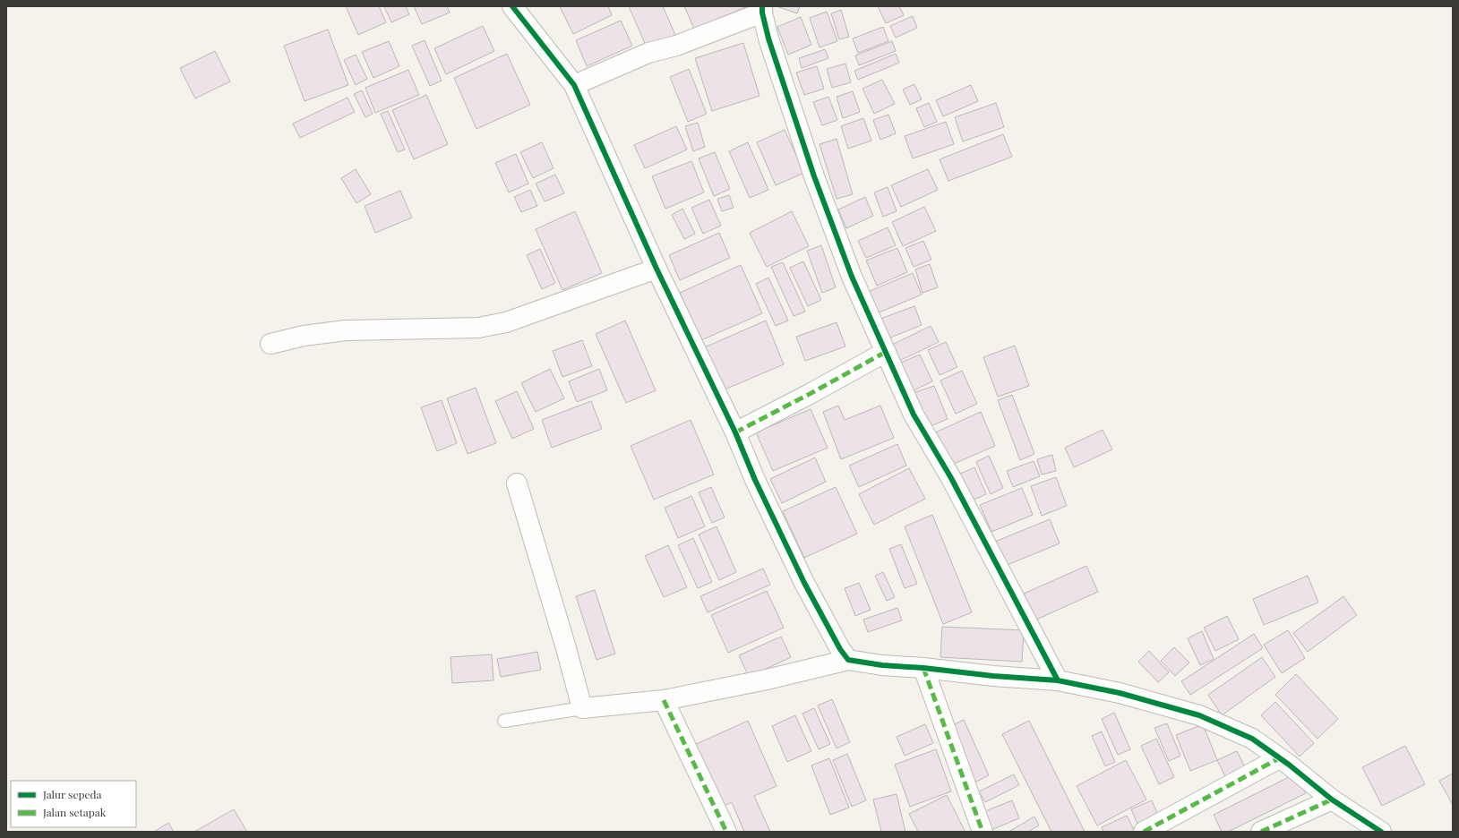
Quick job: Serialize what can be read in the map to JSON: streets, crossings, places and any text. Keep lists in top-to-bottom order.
{
  "legend": ["Jalur sepeda", "Jalan setapak"]
}
